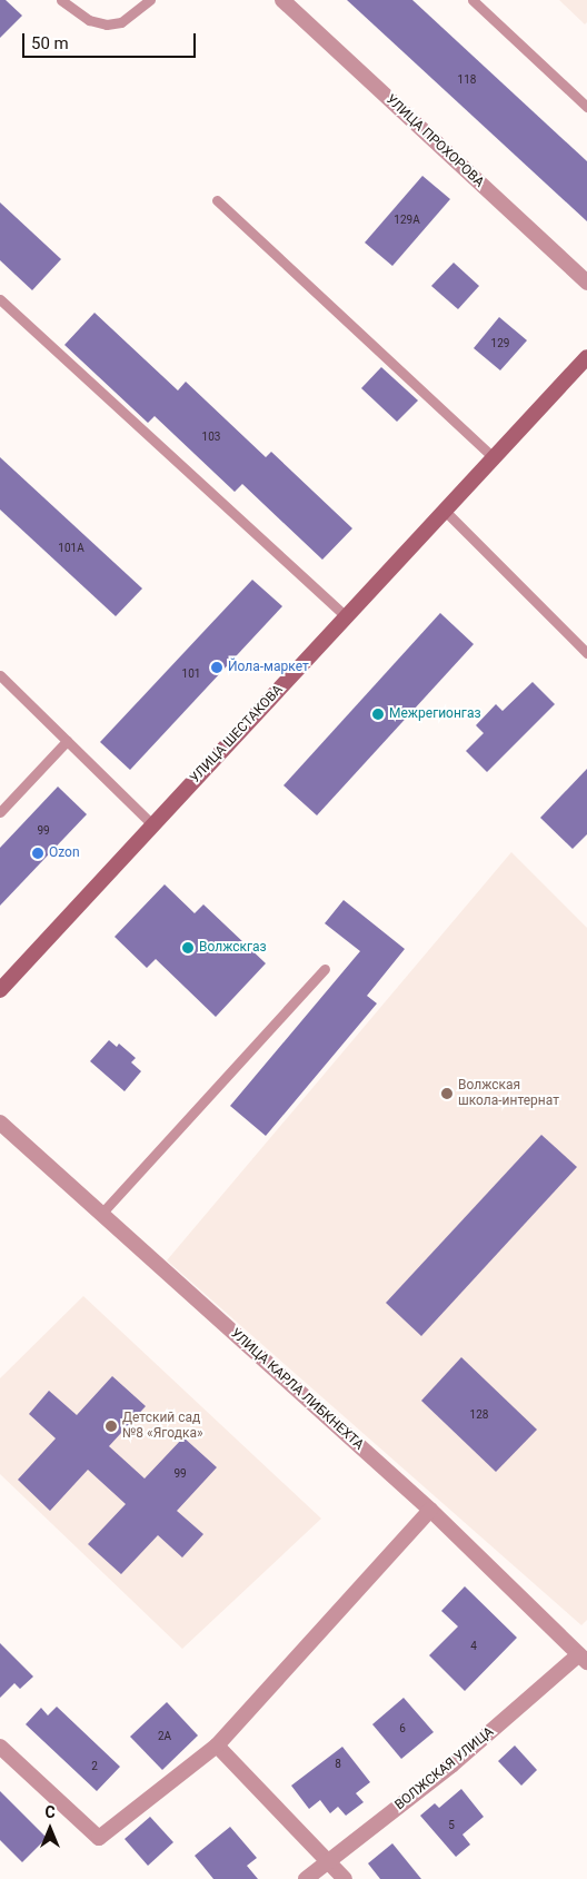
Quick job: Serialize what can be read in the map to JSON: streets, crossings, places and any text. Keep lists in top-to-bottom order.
{
  "streets": {
    "main road": ["УЛИЦА ШЕСТАКОВА"],
    "street": ["УЛИЦА ПРОХОРОВА", "УЛИЦА КАРЛА ЛИБКНЕХТА", "ВОЛЖСКАЯ УЛИЦА"]
  },
  "crossings": [
    ["УЛИЦА КАРЛА ЛИБКНЕХТА", "ВОЛЖСКАЯ УЛИЦА"]
  ],
  "places": [
    "Йола-маркет",
    "Межрегионгаз",
    "Ozon",
    "Волжскгаз",
    "Волжская школа-интернат",
    "Детский сад №8 «Ягодка»"
  ],
  "house_numbers": [
    "118",
    "129А",
    "129",
    "103",
    "101А",
    "101",
    "99",
    "128",
    "99",
    "4",
    "6",
    "2А",
    "8",
    "2",
    "5"
  ],
  "scale_bar": "50 m",
  "north": "top"
}
